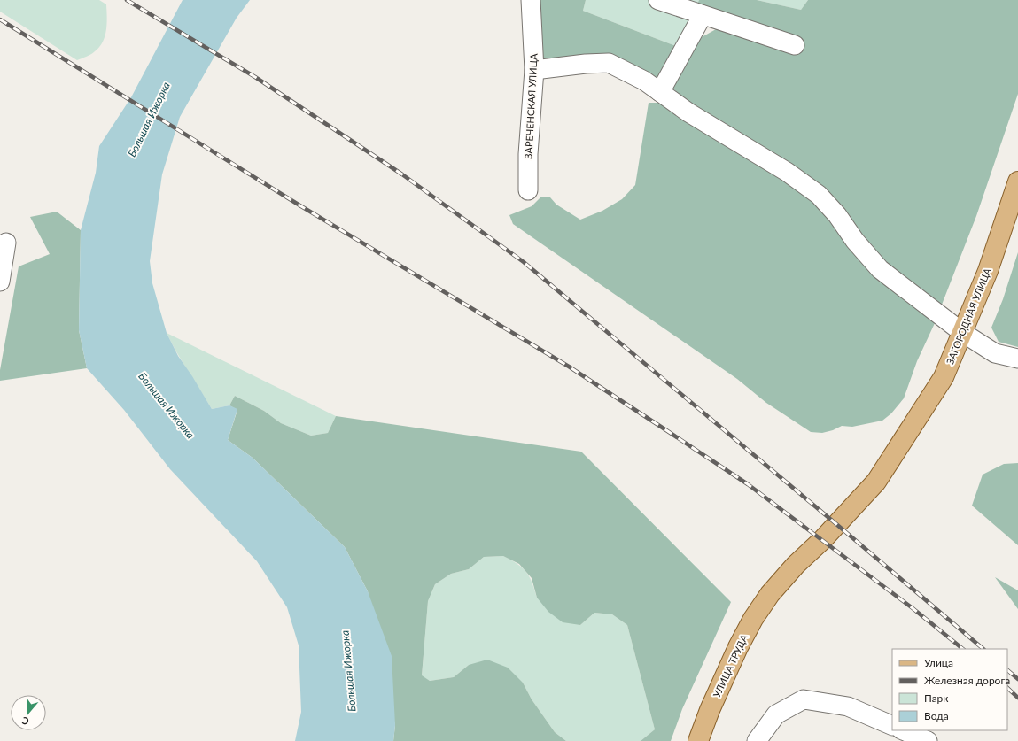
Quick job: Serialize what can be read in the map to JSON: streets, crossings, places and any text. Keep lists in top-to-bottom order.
{
  "streets": {
    "main road": ["ЗАГОРОДНАЯ УЛИЦА", "УЛИЦА ТРУДА"],
    "street": ["ЗАРЕЧЕНСКАЯ УЛИЦА"]
  },
  "crossings": [
    ["ЗАГОРОДНАЯ УЛИЦА", "УЛИЦА ТРУДА"]
  ],
  "water": ["Большая Ижорка"],
  "legend": [
    "Улица",
    "Железная дорога",
    "Парк",
    "Вода"
  ],
  "north": "bottom"
}
